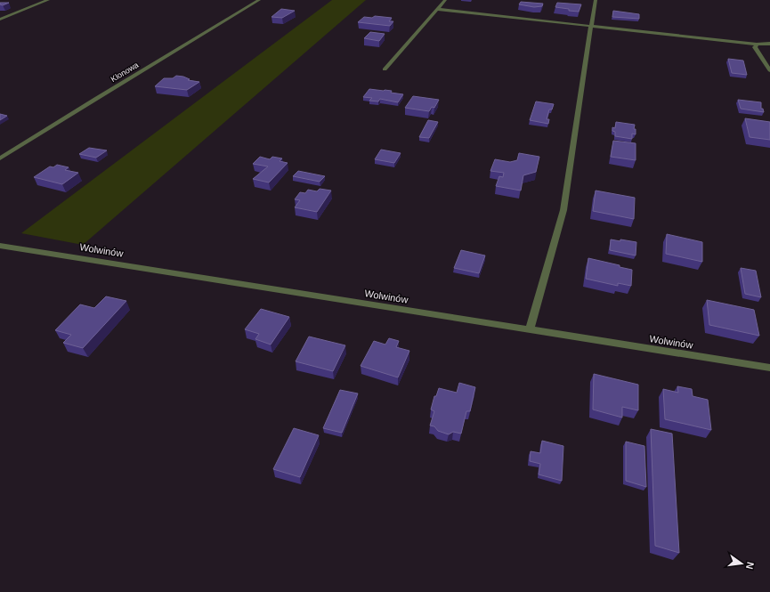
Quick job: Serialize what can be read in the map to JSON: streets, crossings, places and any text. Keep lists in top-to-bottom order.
{
  "streets": {
    "street": ["Klonowa", "Wolwinów"]
  },
  "north": "right"
}
